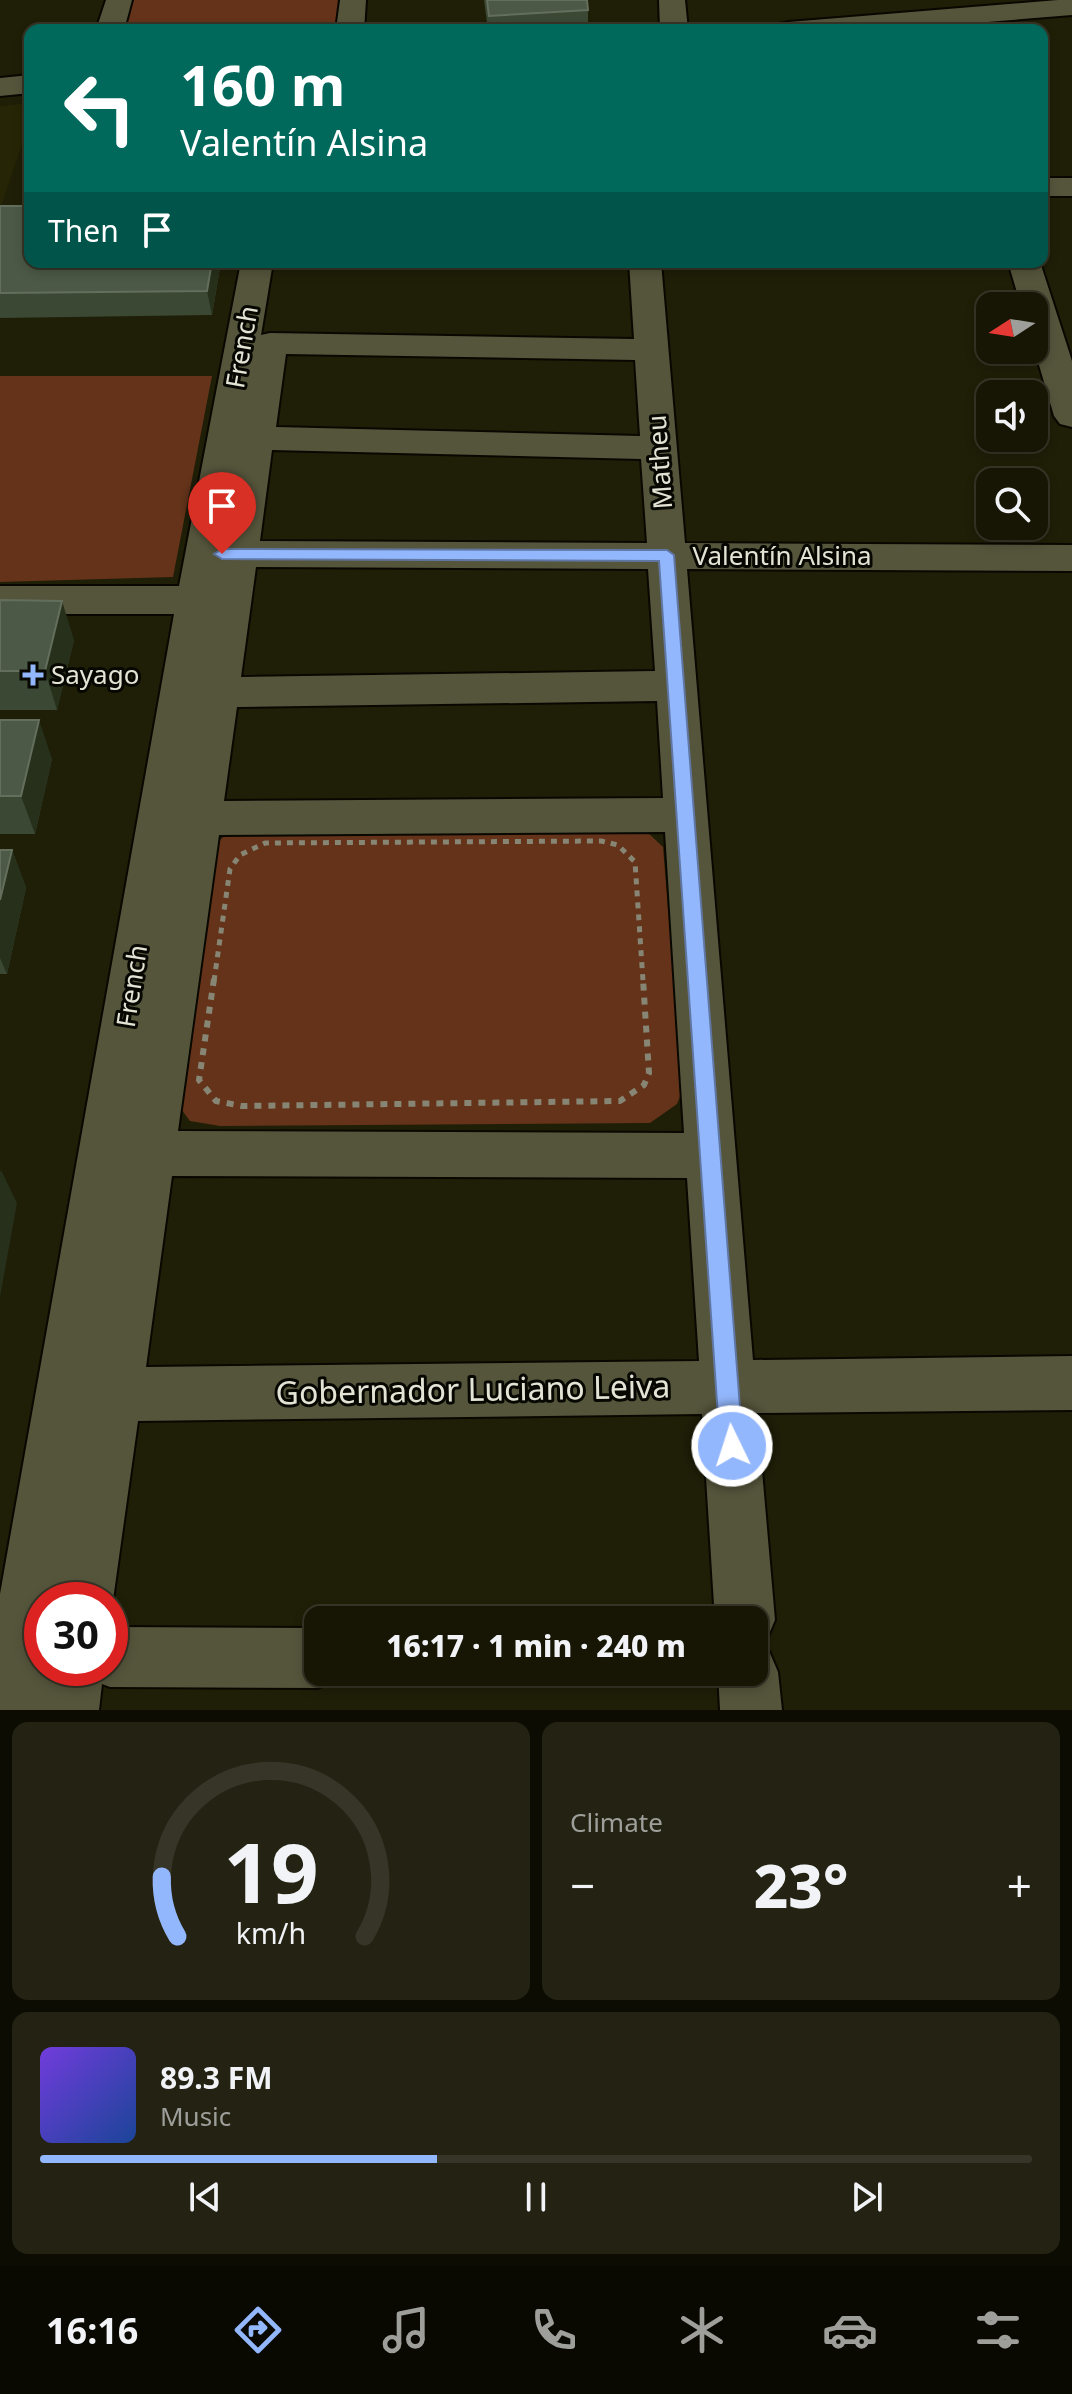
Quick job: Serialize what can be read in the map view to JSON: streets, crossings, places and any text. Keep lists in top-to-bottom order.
{
  "streets": {
    "street": [
      "French",
      "Matheu",
      "Valentín Alsina",
      "Gobernador Luciano Leiva"
    ]
  },
  "crossings": [
    ["French", "Valentín Alsina"],
    ["French", "Gobernador Luciano Leiva"],
    ["Matheu", "Valentín Alsina"],
    ["Matheu", "Gobernador Luciano Leiva"]
  ],
  "places": {
    "health": ["Sayago"]
  },
  "north": "left",
  "page": {
    "turn": ["160 m", "Valentín Alsina"],
    "then": "Then",
    "limit": "30",
    "trip": "16:17 · 1 min · 240 m",
    "tile": "Climate",
    "heat": ["−", "23°", "+"],
    "song": ["89.3 FM", "Music"],
    "tabs": "16:16",
    "gauge": ["19", "km/h"]
  }
}
